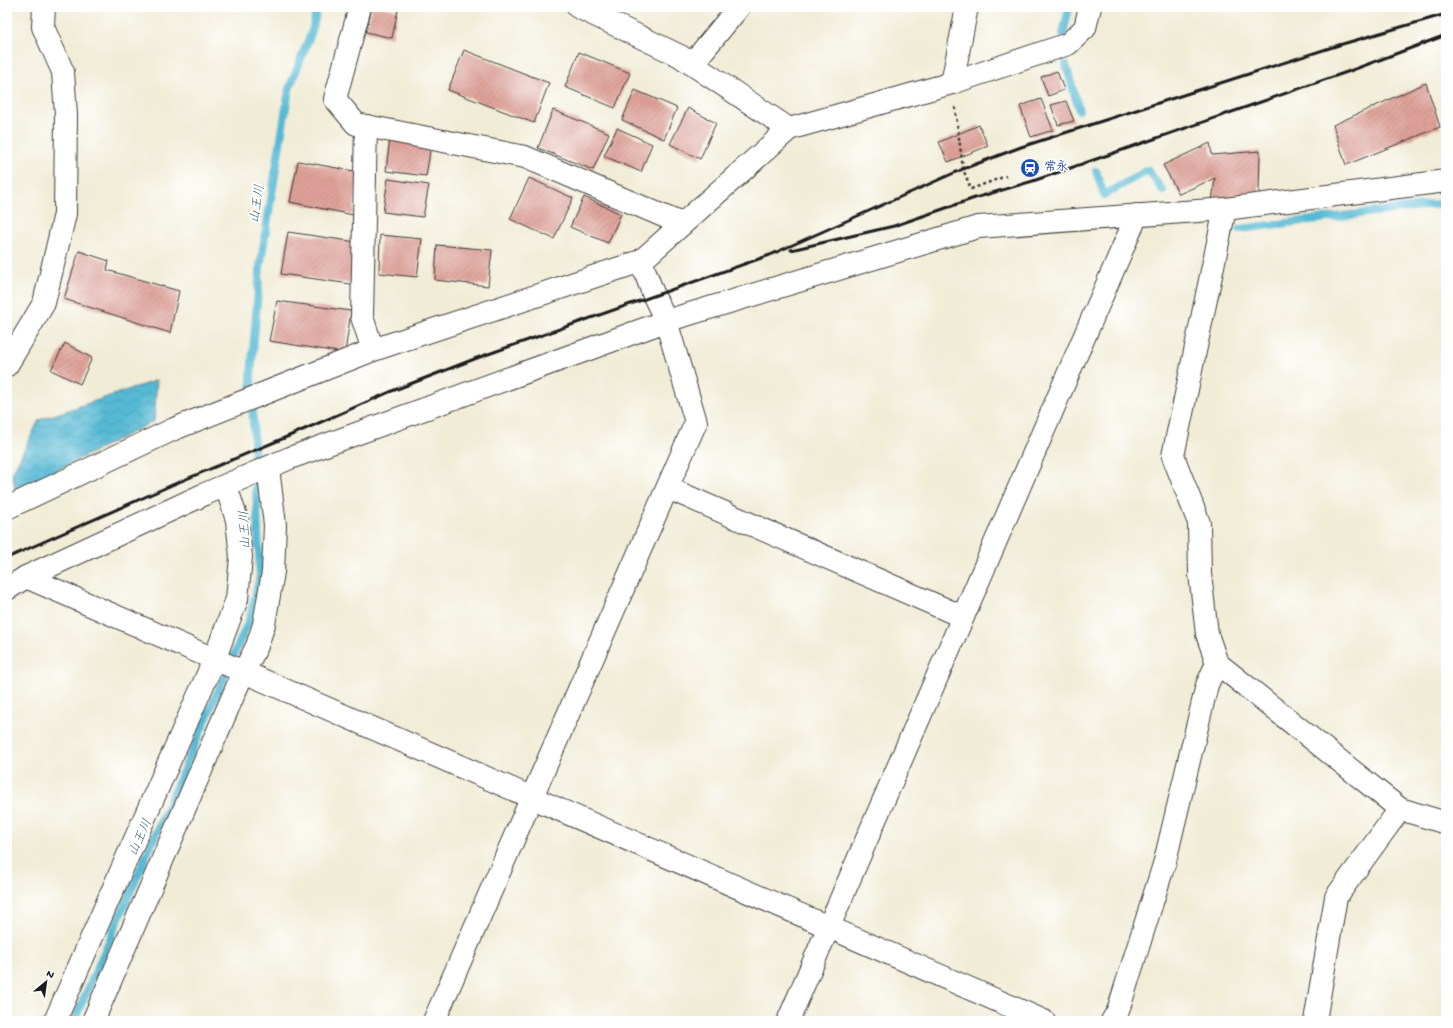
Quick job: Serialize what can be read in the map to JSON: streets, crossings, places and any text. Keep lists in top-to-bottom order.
{
  "water": ["山王川"],
  "places": {
    "station": ["常永"]
  },
  "north": "top right"
}
